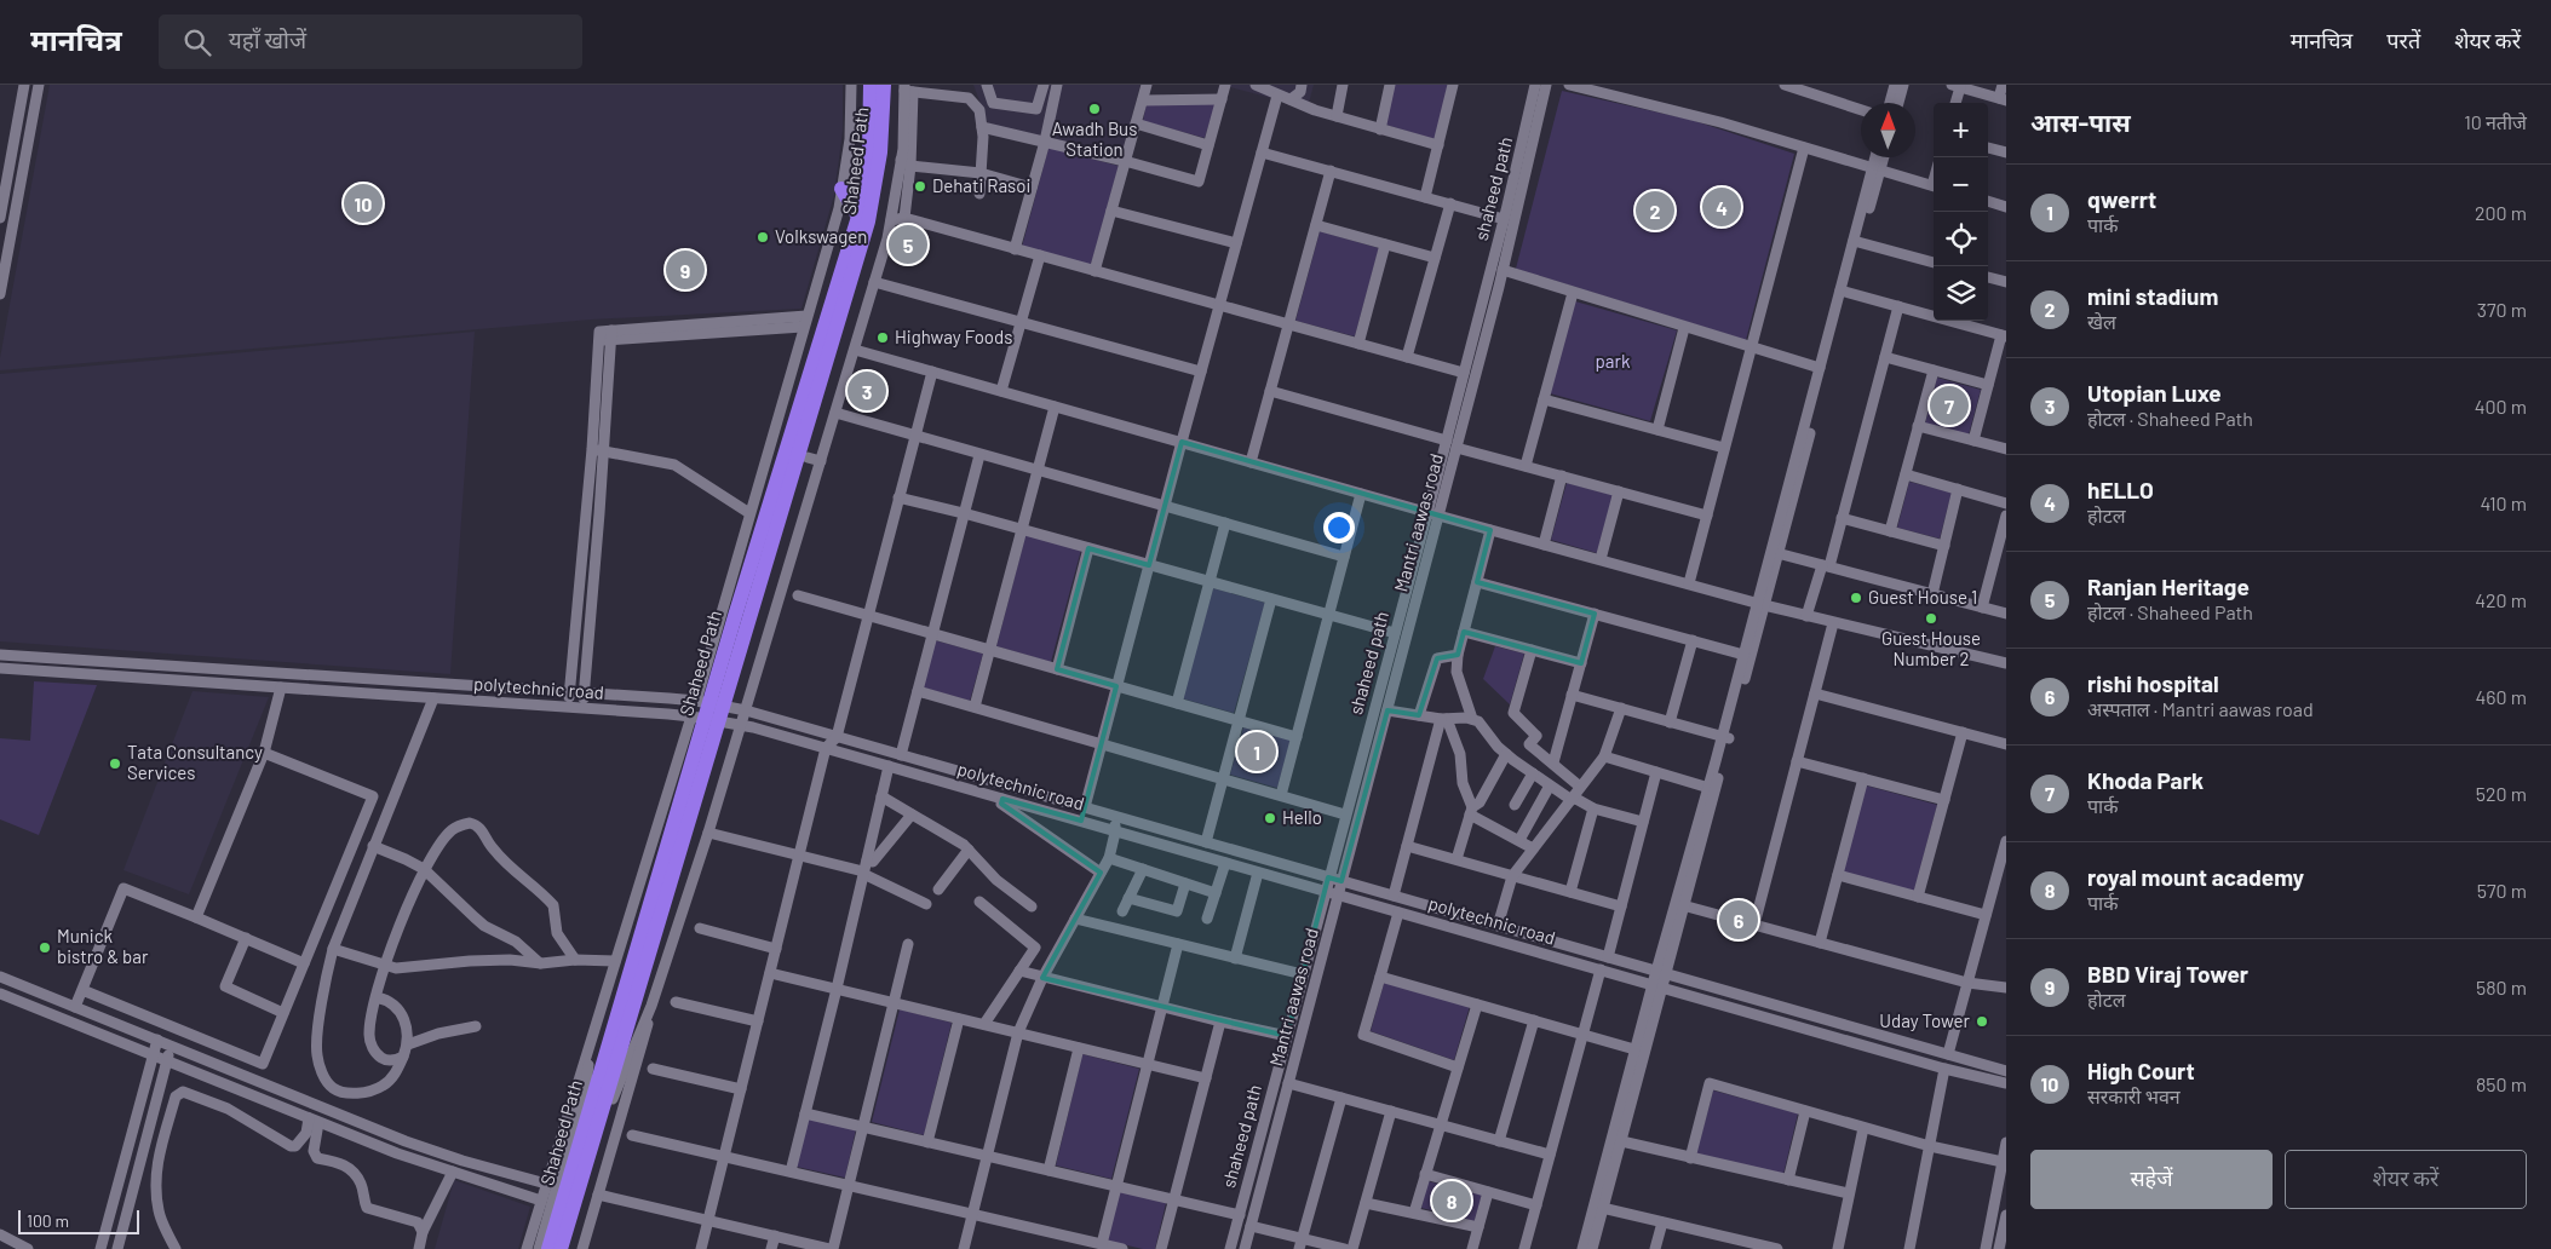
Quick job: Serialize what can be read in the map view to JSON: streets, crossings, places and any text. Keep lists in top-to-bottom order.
{
  "streets": {
    "highway": ["Shaheed Path"],
    "street": ["shaheed path", "Mantri aawas road", "polytechnic road"]
  },
  "crossings": [
    ["shaheed path", "Mantri aawas road"],
    ["shaheed path", "polytechnic road"],
    ["Mantri aawas road", "polytechnic road"]
  ],
  "parks": ["park"],
  "places": [
    "Awadh Bus Station",
    "Dehati Rasoi",
    "Volkswagen",
    "Highway Foods",
    "Guest House 1",
    "Guest House Number 2",
    "Tata Consultancy Services",
    "Hello",
    "Munick bistro & bar",
    "Uday Tower"
  ],
  "scale_bar": "100 m",
  "north": "top",
  "page": {
    "header": "मानचित्र",
    "search": "यहाँ खोजें",
    "nav": ["मानचित्र", "परतें", "शेयर करें"],
    "heading": ["आस-पास", "10 नतीजे"],
    "map_buttons": ["+", "−"],
    "list": [
      {
        "mark": "1",
        "name": "qwerrt",
        "note": "पार्क",
        "value": "200 m"
      },
      {
        "mark": "2",
        "name": "mini stadium",
        "note": "खेल",
        "value": "370 m"
      },
      {
        "mark": "3",
        "name": "Utopian Luxe",
        "note": "होटल · Shaheed Path",
        "value": "400 m"
      },
      {
        "mark": "4",
        "name": "hELLO",
        "note": "होटल",
        "value": "410 m"
      },
      {
        "mark": "5",
        "name": "Ranjan Heritage",
        "note": "होटल · Shaheed Path",
        "value": "420 m"
      },
      {
        "mark": "6",
        "name": "rishi hospital",
        "note": "अस्पताल · Mantri aawas road",
        "value": "460 m"
      },
      {
        "mark": "7",
        "name": "Khoda Park",
        "note": "पार्क",
        "value": "520 m"
      },
      {
        "mark": "8",
        "name": "royal mount academy",
        "note": "पार्क",
        "value": "570 m"
      },
      {
        "mark": "9",
        "name": "BBD Viraj Tower",
        "note": "होटल",
        "value": "580 m"
      },
      {
        "mark": "10",
        "name": "High Court",
        "note": "सरकारी भवन",
        "value": "850 m"
      }
    ],
    "pins": [
      "10",
      "4",
      "2",
      "5",
      "9",
      "3",
      "7",
      "1",
      "6",
      "8"
    ],
    "buttons": ["सहेजें", "शेयर करें"],
    "scale": "100 m"
  }
}
